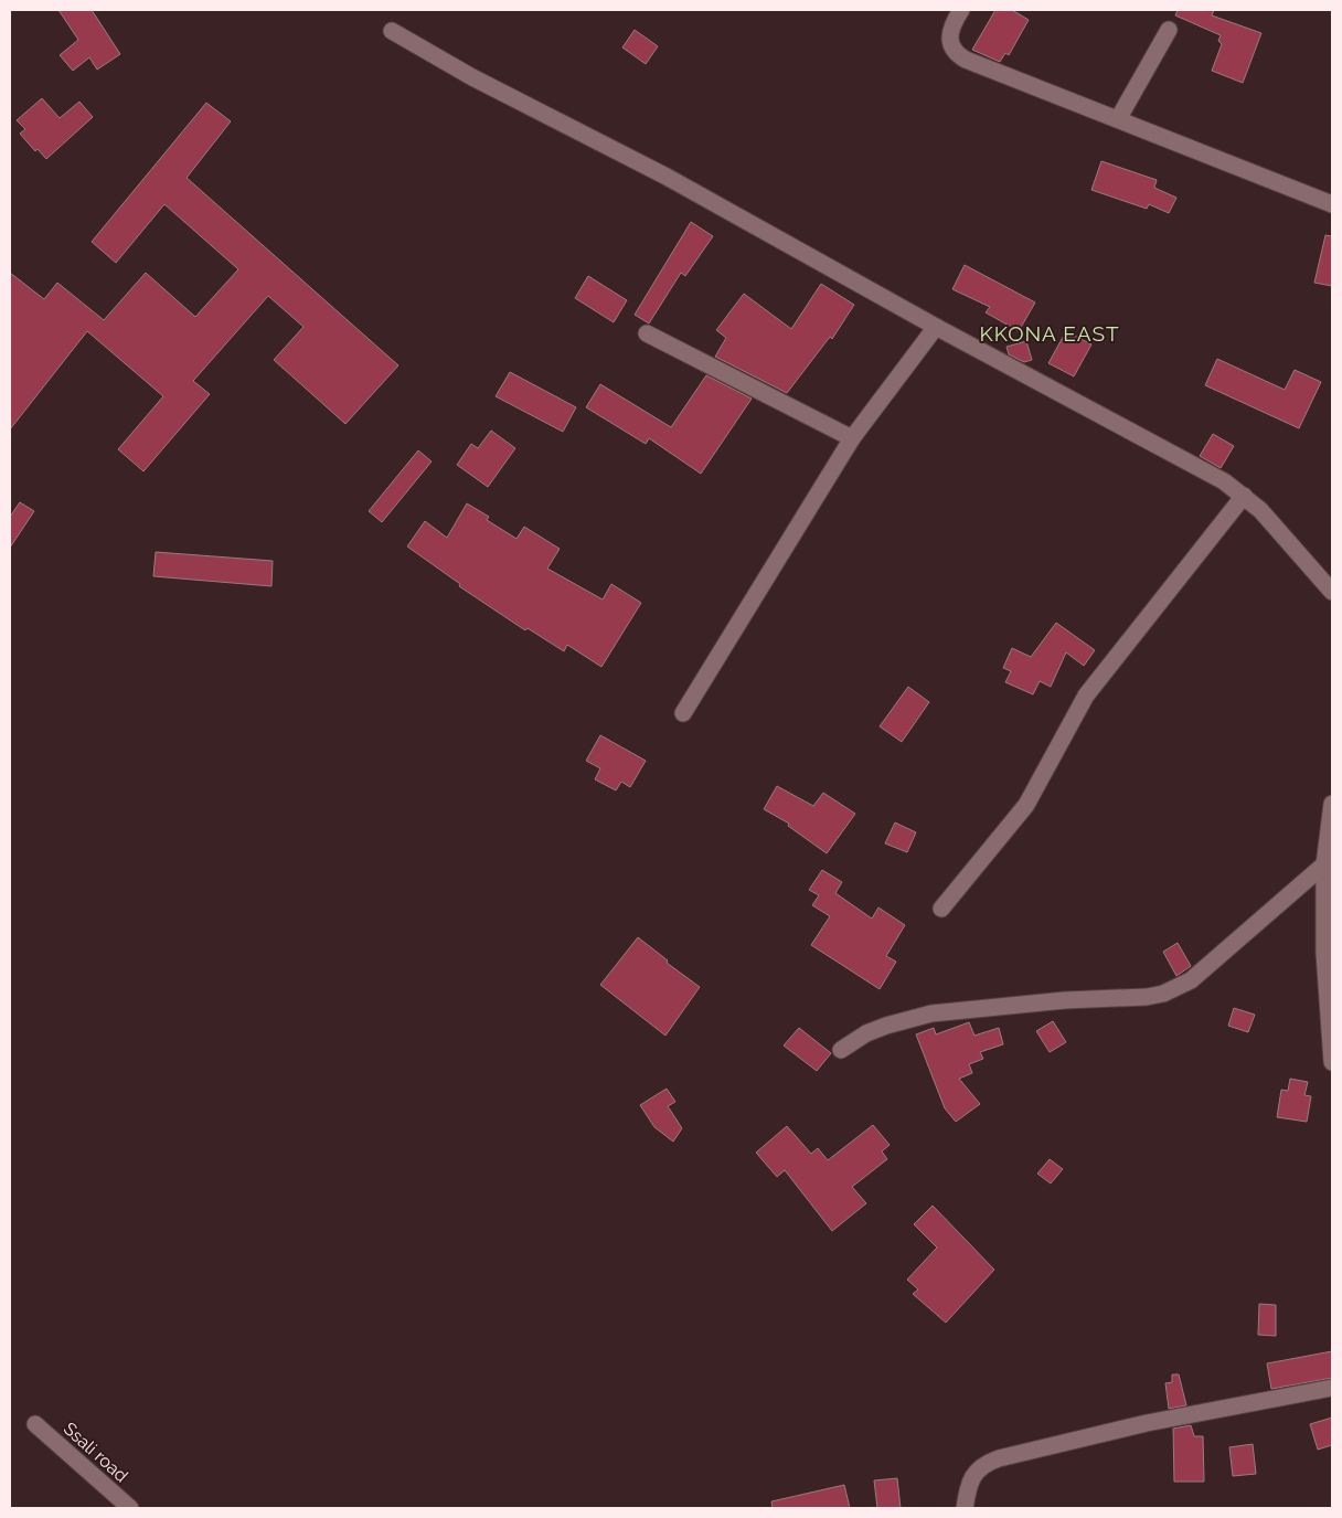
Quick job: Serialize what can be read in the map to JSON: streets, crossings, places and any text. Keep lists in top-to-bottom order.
{
  "streets": {
    "street": ["Ssali road"]
  },
  "districts": ["KKONA EAST"]
}
